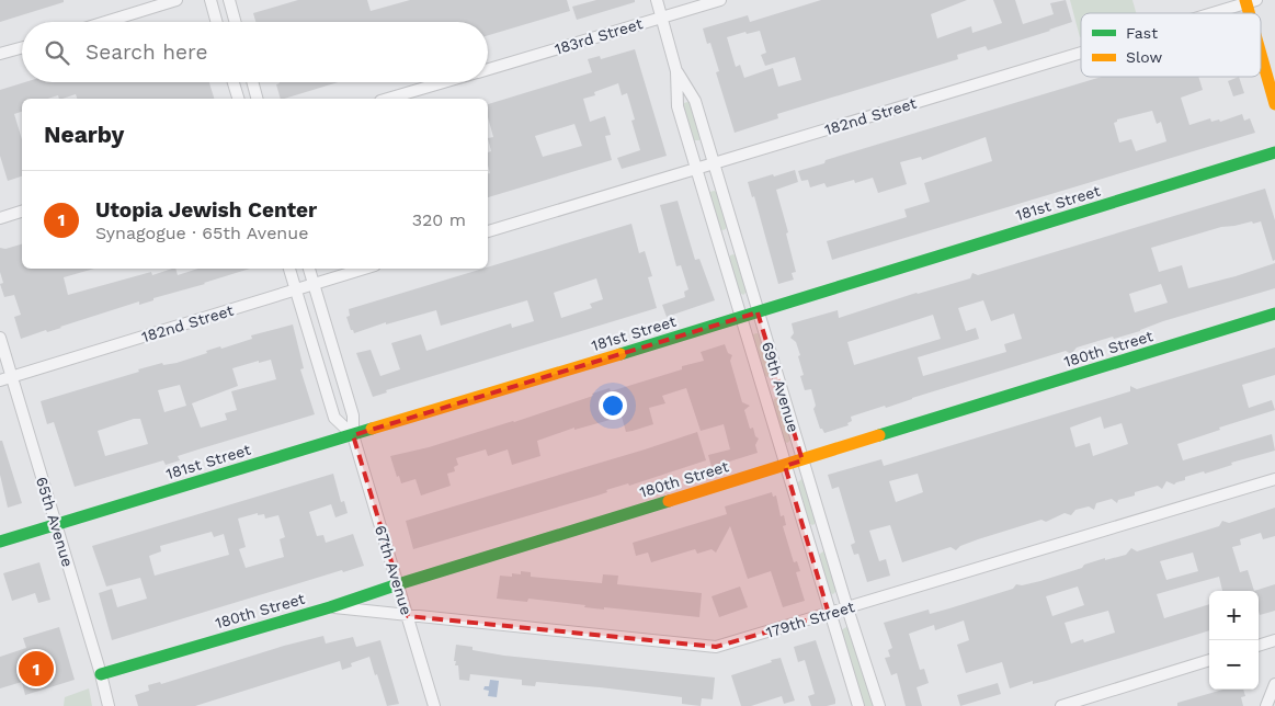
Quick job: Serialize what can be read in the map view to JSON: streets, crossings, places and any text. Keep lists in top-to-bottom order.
{
  "streets": {
    "street": [
      "183rd Street",
      "182nd Street",
      "181st Street",
      "180th Street",
      "69th Avenue",
      "65th Avenue",
      "67th Avenue",
      "179th Street"
    ]
  },
  "crossings": [
    ["183rd Street", "69th Avenue"],
    ["182nd Street", "69th Avenue"],
    ["182nd Street", "65th Avenue"],
    ["182nd Street", "67th Avenue"],
    ["181st Street", "69th Avenue"],
    ["181st Street", "65th Avenue"],
    ["181st Street", "67th Avenue"],
    ["180th Street", "69th Avenue"],
    ["180th Street", "65th Avenue"],
    ["180th Street", "67th Avenue"],
    ["180th Street", "179th Street"],
    ["69th Avenue", "179th Street"],
    ["67th Avenue", "179th Street"]
  ],
  "legend": ["Fast", "Slow"],
  "page": {
    "search": "Search here",
    "heading": "Nearby",
    "list": [
      {
        "mark": "1",
        "name": "Utopia Jewish Center",
        "note": "Synagogue · 65th Avenue",
        "value": "320 m"
      }
    ],
    "map_buttons": ["+", "−"],
    "pins": "1"
  }
}
